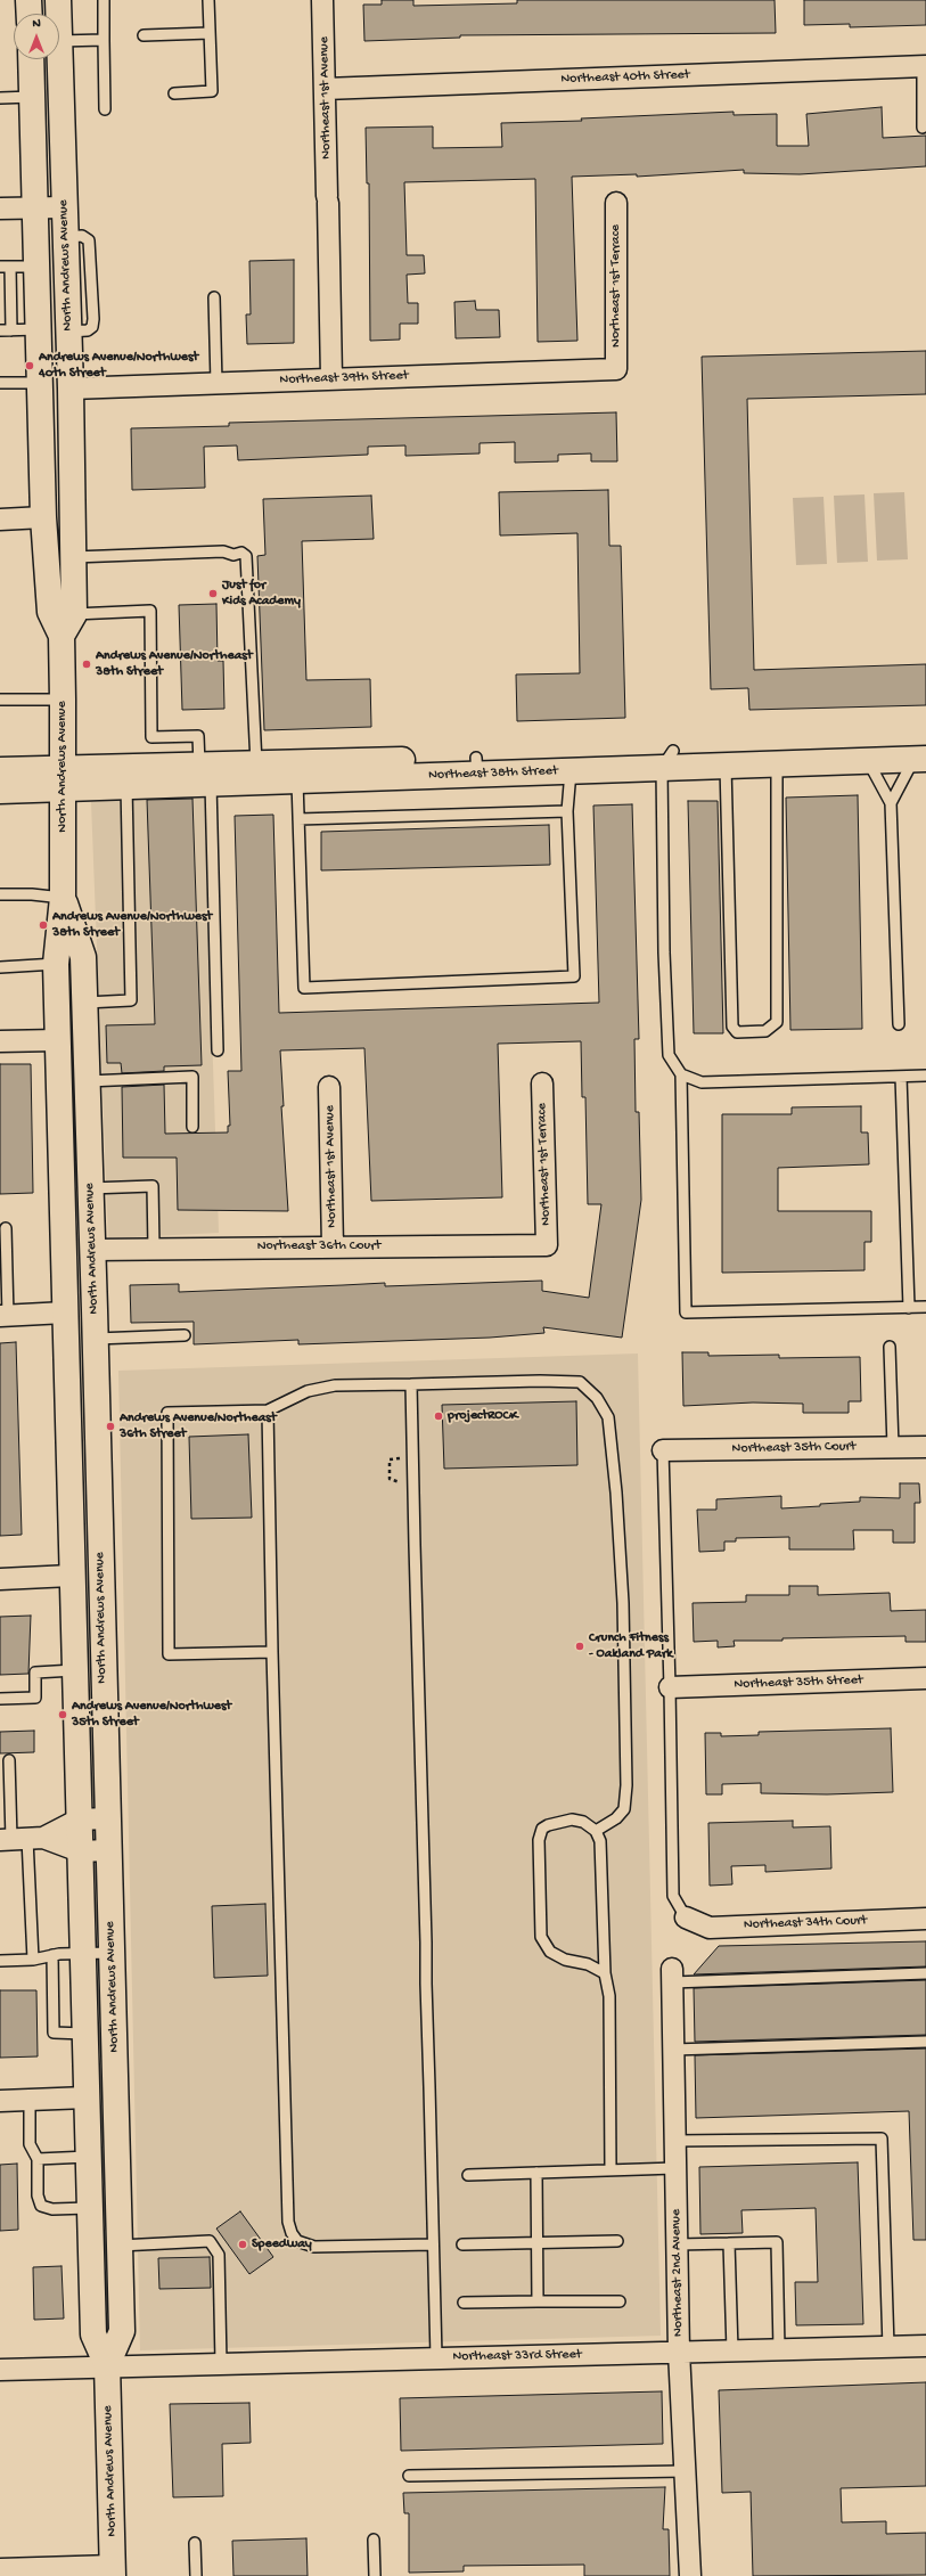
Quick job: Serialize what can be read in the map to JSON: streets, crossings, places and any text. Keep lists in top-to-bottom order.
{
  "streets": {
    "main road": ["North Andrews Avenue", "Northeast 38th Street"],
    "street": [
      "Northeast 40th Street",
      "Northeast 1st Avenue",
      "Northeast 1st Terrace",
      "Northeast 39th Street",
      "Northeast 36th Court",
      "Northeast 35th Court",
      "Northeast 35th Street",
      "Northeast 34th Court",
      "Northeast 2nd Avenue",
      "Northeast 33rd Street"
    ]
  },
  "crossings": [
    ["Northeast 40th Street", "Northeast 1st Avenue"],
    ["Northeast 1st Avenue", "Northeast 39th Street"],
    ["Northeast 1st Avenue", "Northeast 36th Court"],
    ["North Andrews Avenue", "Northeast 39th Street"],
    ["North Andrews Avenue", "Northeast 38th Street"],
    ["North Andrews Avenue", "Northeast 36th Court"],
    ["North Andrews Avenue", "Northeast 33rd Street"],
    ["Northeast 1st Terrace", "Northeast 39th Street"],
    ["Northeast 1st Terrace", "Northeast 36th Court"],
    ["Northeast 2nd Avenue", "Northeast 33rd Street"]
  ],
  "places": [
    "Andrews Avenue/Northwest 40th Street",
    "Just for Kids Academy",
    "Andrews Avenue/Northeast 38th Street",
    "Andrews Avenue/Northwest 38th Street",
    "projectROCK",
    "Andrews Avenue/Northeast 36th Street",
    "Crunch Fitness - Oakland Park",
    "Andrews Avenue/Northwest 35th Street",
    "Speedway"
  ],
  "north": "top"
}
